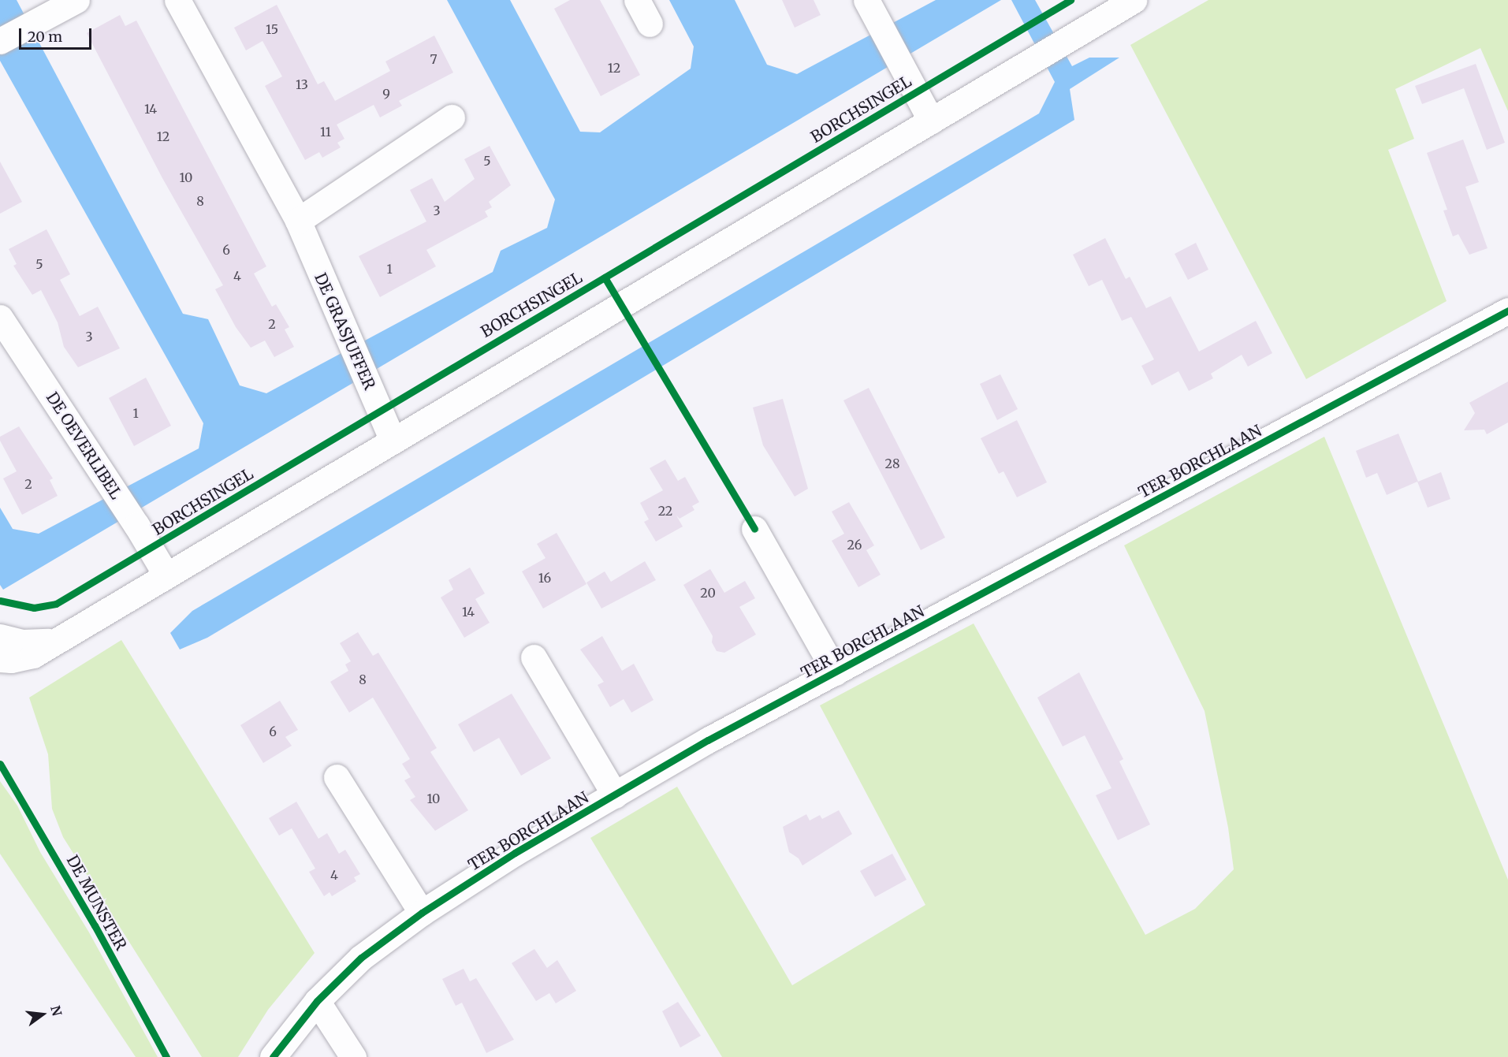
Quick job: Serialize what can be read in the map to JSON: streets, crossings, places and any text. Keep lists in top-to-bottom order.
{
  "streets": {
    "street": ["DE GRASJUFFER", "DE OEVERLIBEL", "TER BORCHLAAN"],
    "cycle path": ["BORCHSINGEL", "DE MUNSTER"]
  },
  "house_numbers": [
    "15",
    "7",
    "12",
    "13",
    "9",
    "14",
    "11",
    "12",
    "5",
    "10",
    "8",
    "3",
    "6",
    "5",
    "1",
    "4",
    "2",
    "3",
    "1",
    "28",
    "2",
    "22",
    "26",
    "16",
    "20",
    "14",
    "8",
    "6",
    "10",
    "4"
  ],
  "scale_bar": "20 m",
  "north": "right"
}
